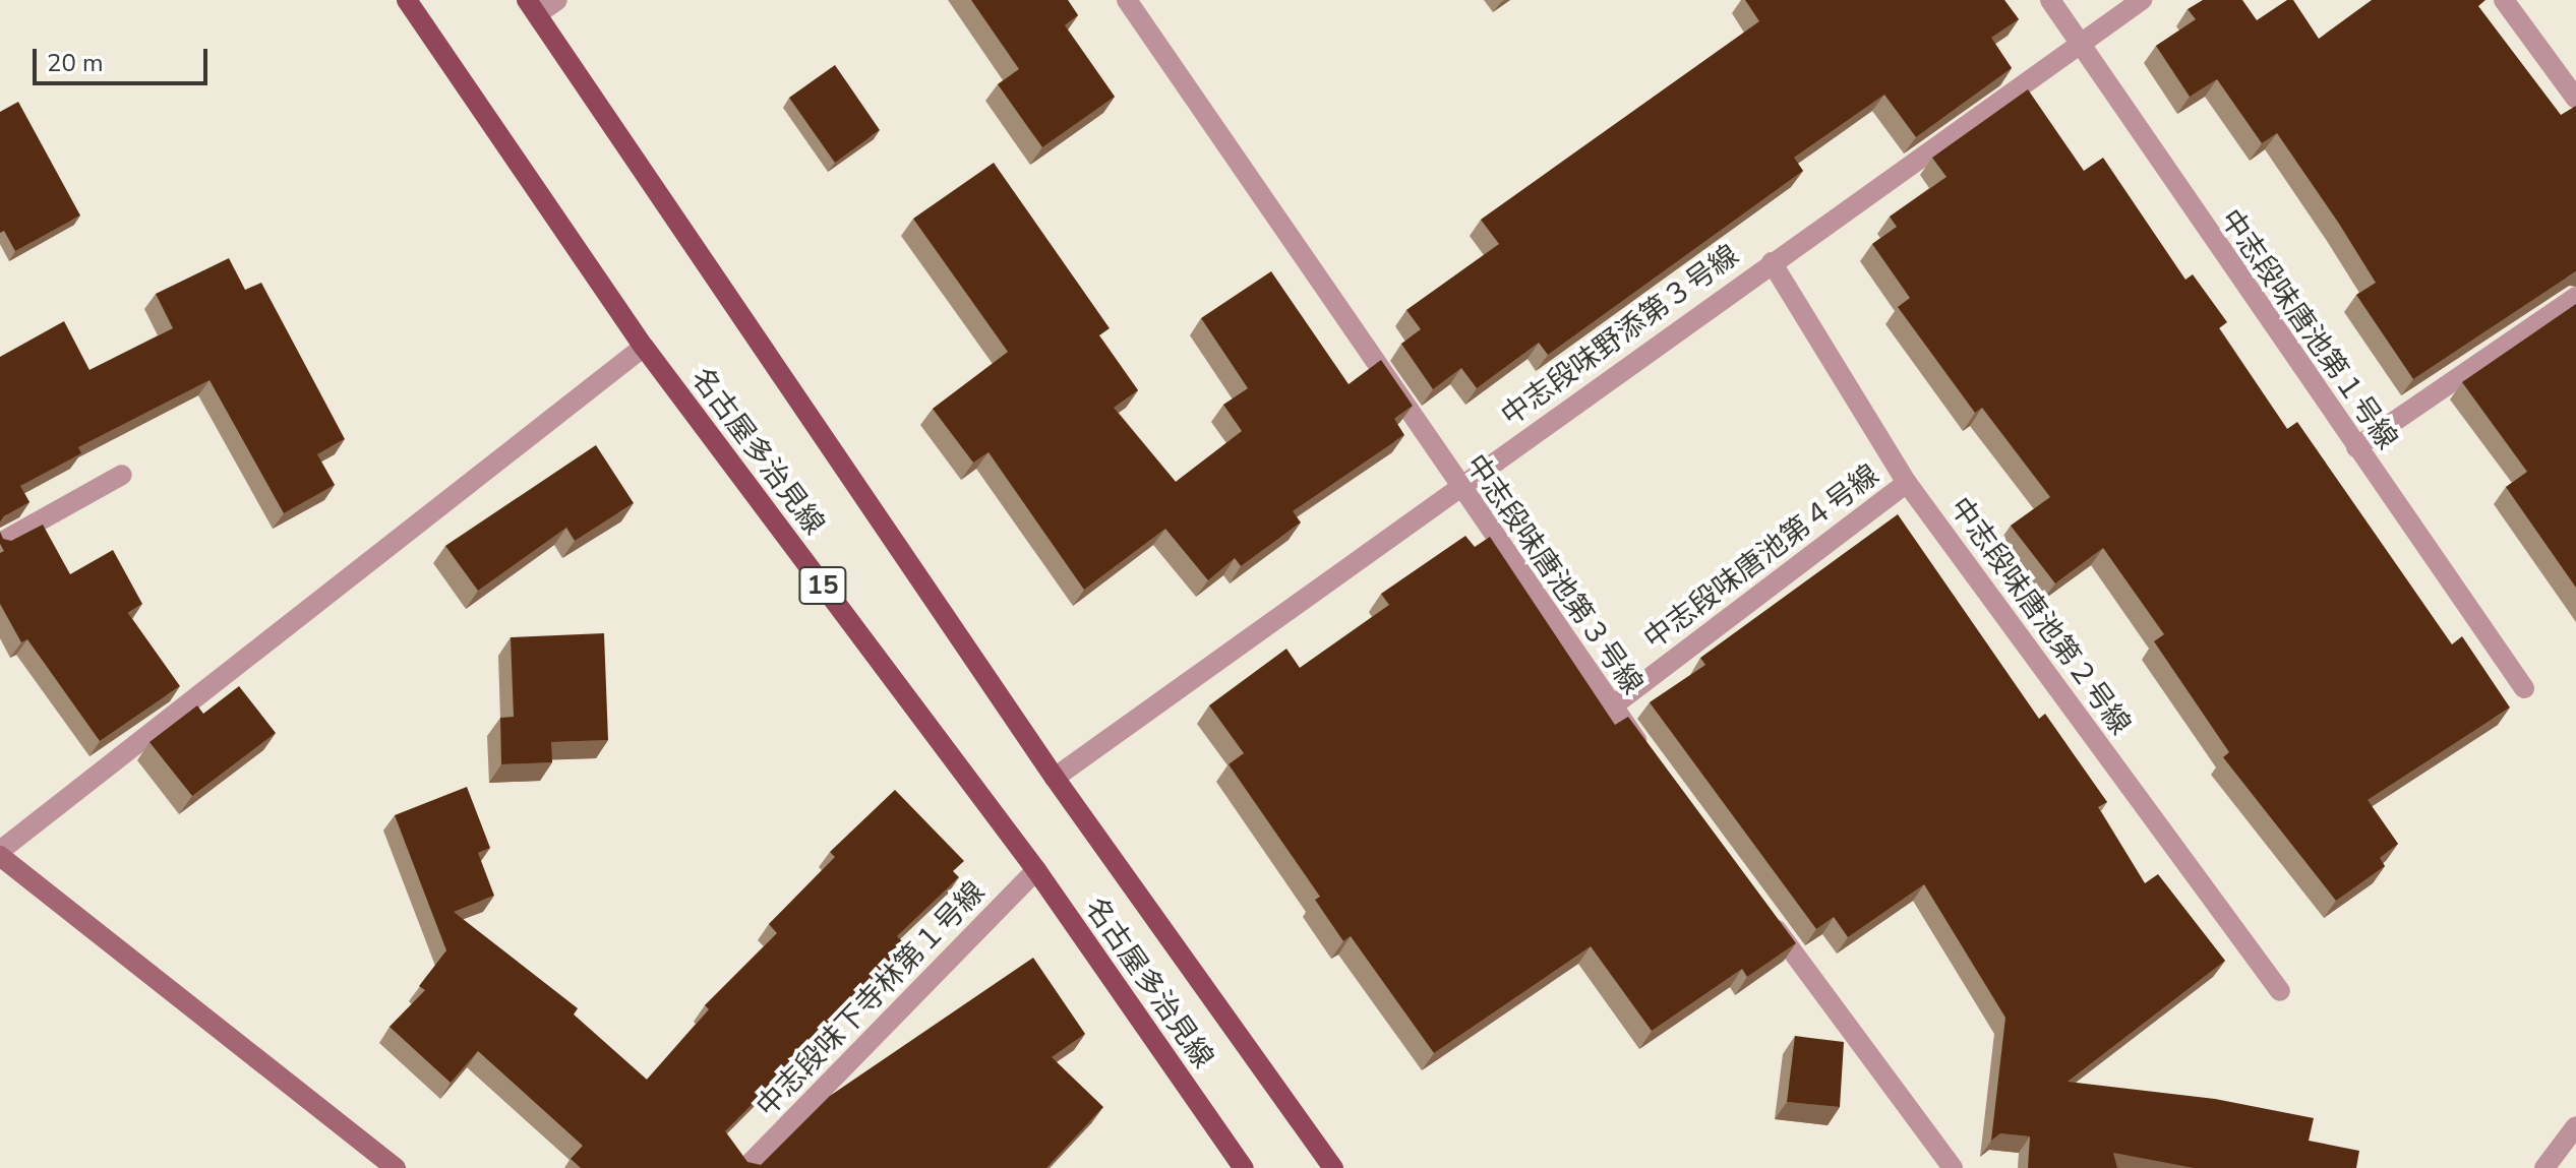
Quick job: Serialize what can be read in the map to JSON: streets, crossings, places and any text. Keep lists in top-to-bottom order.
{
  "streets": {
    "main road": ["名古屋多治見線", "15"],
    "street": [
      "中志段味唐池第１号線",
      "中志段味野添第３号線",
      "中志段味唐池第４号線",
      "中志段味唐池第３号線",
      "中志段味唐池第２号線",
      "中志段味下寺林第１号線"
    ]
  },
  "crossings": [
    ["中志段味唐池第１号線", "中志段味野添第３号線"],
    ["中志段味野添第３号線", "名古屋多治見線"],
    ["中志段味野添第３号線", "中志段味唐池第３号線"],
    ["中志段味野添第３号線", "中志段味唐池第２号線"],
    ["名古屋多治見線", "中志段味下寺林第１号線"],
    ["中志段味唐池第４号線", "中志段味唐池第３号線"],
    ["中志段味唐池第４号線", "中志段味唐池第２号線"]
  ],
  "scale_bar": "20 m"
}
